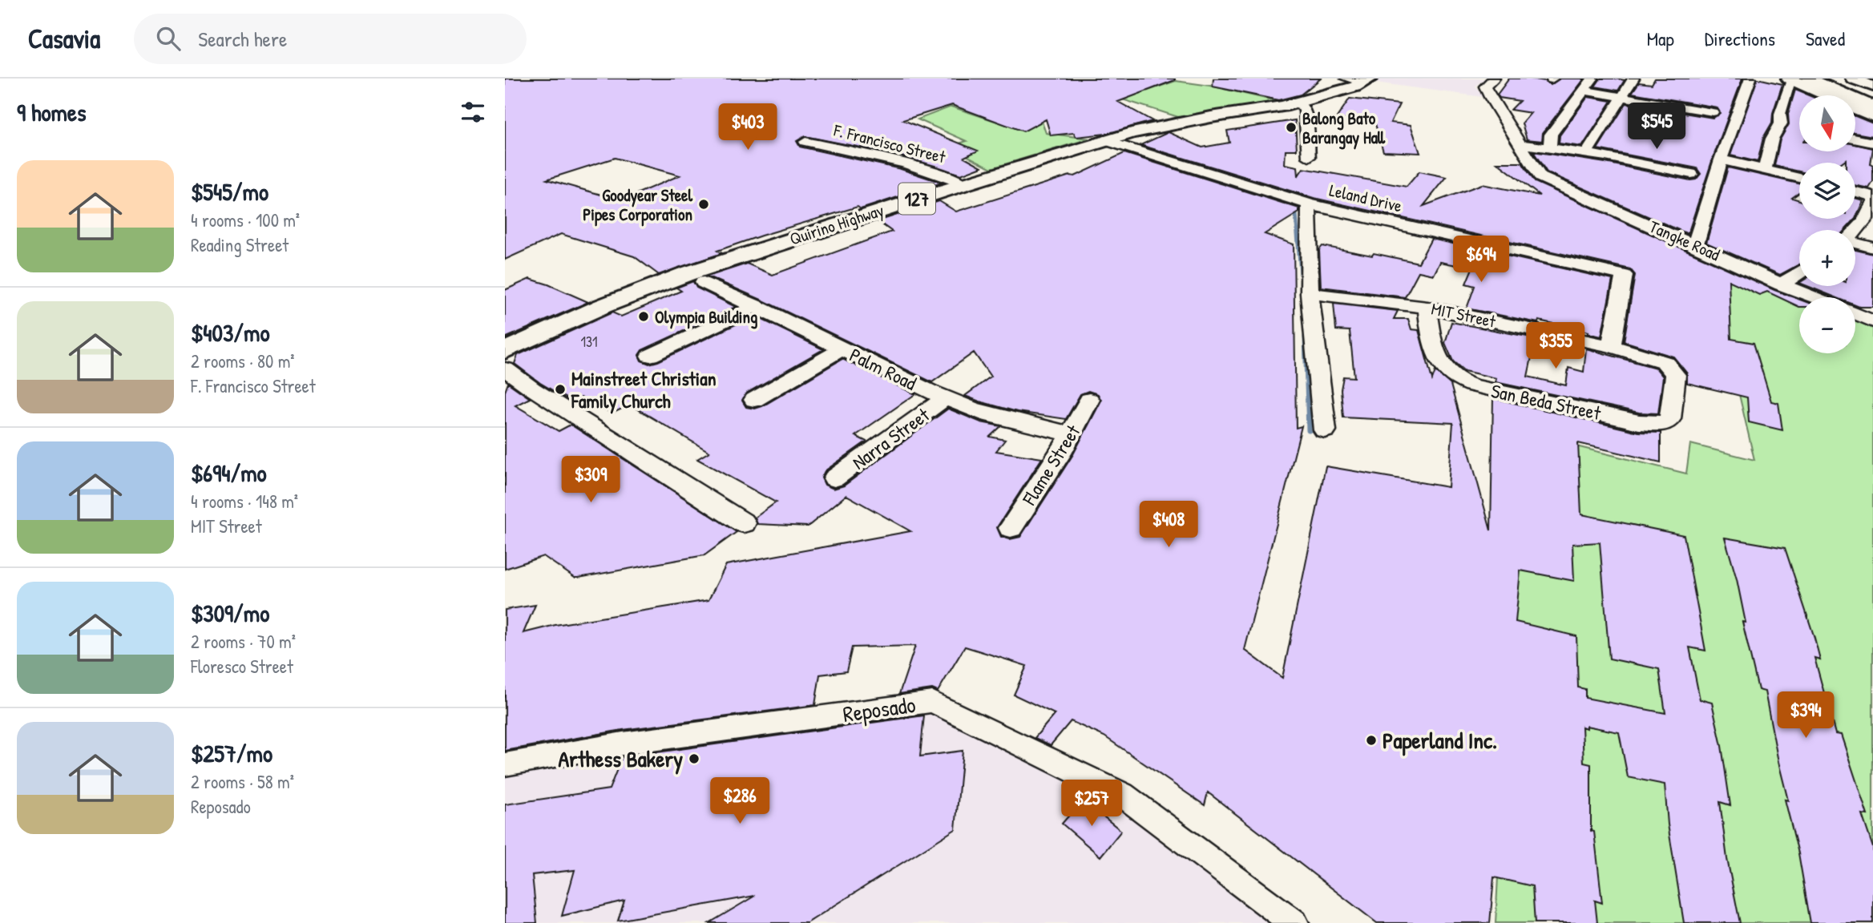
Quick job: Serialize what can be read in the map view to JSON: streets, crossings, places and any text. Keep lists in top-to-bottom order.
{
  "streets": {
    "main road": ["127", "Quirino Highway"],
    "street": [
      "F. Francisco Street",
      "Leland Drive",
      "Tangke Road",
      "MIT Street",
      "Palm Road",
      "San Beda Street",
      "Narra Street",
      "Flame Street",
      "Reposado"
    ]
  },
  "crossings": [
    ["F. Francisco Street", "Quirino Highway"],
    ["Leland Drive", "Quirino Highway"],
    ["Leland Drive", "MIT Street"],
    ["MIT Street", "San Beda Street"],
    ["Palm Road", "Narra Street"],
    ["Palm Road", "Flame Street"]
  ],
  "places": [
    "Balong Bato Barangay Hall",
    "Goodyear Steel Pipes Corporation",
    "Olympia Building",
    "Mainstreet Christian Family Church",
    "Paperland Inc.",
    "Arthess Bakery"
  ],
  "house_numbers": ["131"],
  "north": "bottom",
  "page": {
    "header": "Casavia",
    "search": "Search here",
    "nav": ["Map", "Directions", "Saved"],
    "heading": "9 homes",
    "map_buttons": ["+", "−"],
    "price": [
      "$545",
      "$403",
      "$694",
      "$355",
      "$309",
      "$408",
      "$394",
      "$286",
      "$257"
    ],
    "list": [
      {
        "name": "$545/mo",
        "note": "4 rooms · 100 m² · Reading Street"
      },
      {
        "name": "$403/mo",
        "note": "2 rooms · 80 m² · F. Francisco Street"
      },
      {
        "name": "$694/mo",
        "note": "4 rooms · 148 m² · MIT Street"
      },
      {
        "name": "$309/mo",
        "note": "2 rooms · 70 m² · Floresco Street"
      },
      {
        "name": "$257/mo",
        "note": "2 rooms · 58 m² · Reposado"
      }
    ]
  }
}
